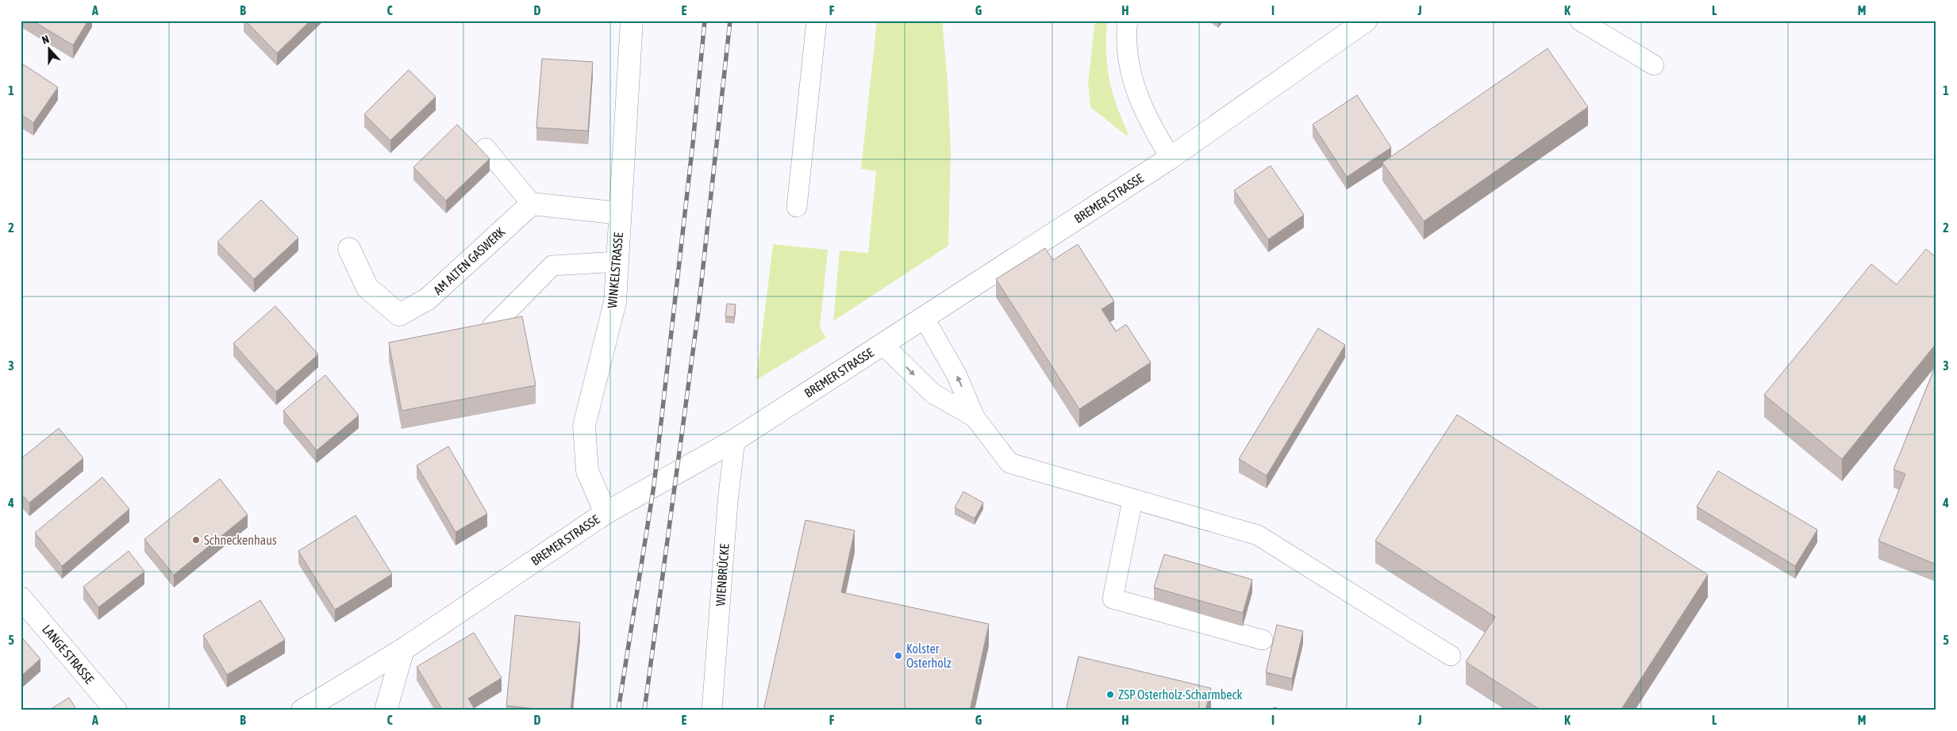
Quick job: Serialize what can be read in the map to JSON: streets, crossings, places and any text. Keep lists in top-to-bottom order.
{
  "streets": {
    "street": [
      "BREMER STRASSE",
      "AM ALTEN GASWERK",
      "WINKELSTRASSE",
      "LANGE STRASSE"
    ],
    "lane": ["WIENBRÜCKE"]
  },
  "crossings": [
    ["BREMER STRASSE", "WINKELSTRASSE"],
    ["BREMER STRASSE", "WIENBRÜCKE"]
  ],
  "places": ["Schneckenhaus", "Kolster Osterholz", "ZSP Osterholz-Scharmbeck"],
  "north": "top",
  "grid": {
    "columns": [
      "A",
      "B",
      "C",
      "D",
      "E",
      "F",
      "G",
      "H",
      "I",
      "J",
      "K",
      "L",
      "M"
    ],
    "rows": [
      "1",
      "2",
      "3",
      "4",
      "5"
    ]
  }
}
